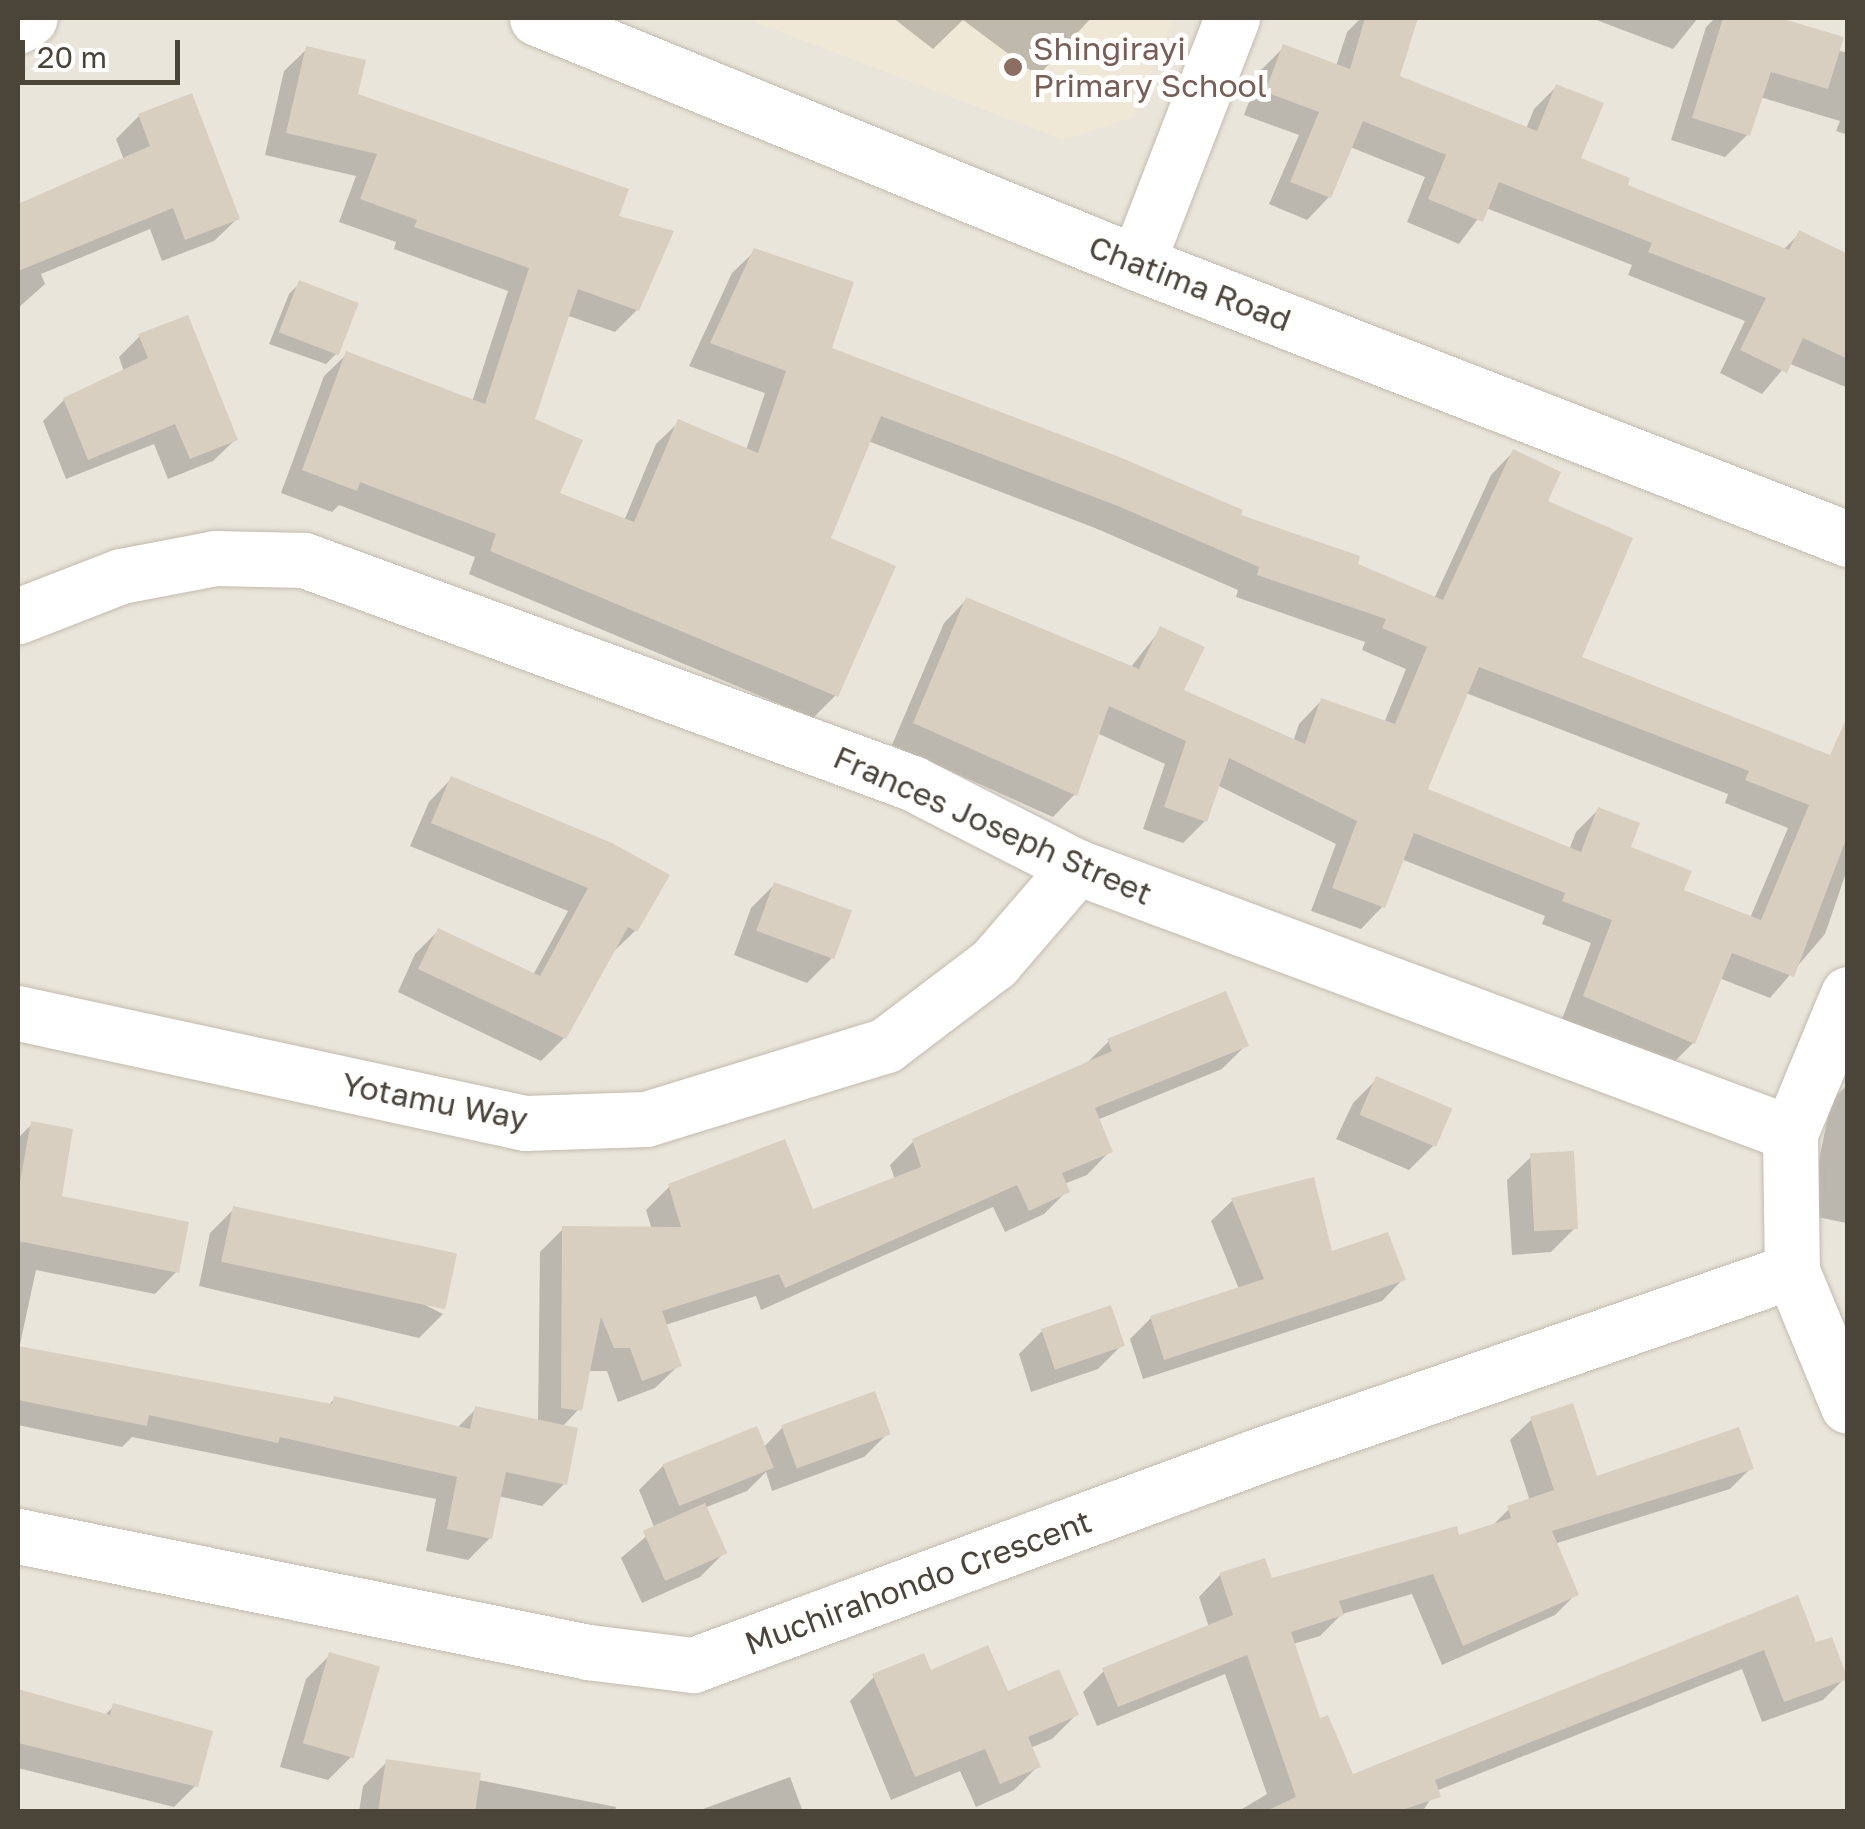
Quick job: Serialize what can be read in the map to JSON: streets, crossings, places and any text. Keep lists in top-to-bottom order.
{
  "streets": {
    "street": [
      "Chatima Road",
      "Frances Joseph Street",
      "Yotamu Way",
      "Muchirahondo Crescent"
    ]
  },
  "crossings": [
    ["Frances Joseph Street", "Yotamu Way"]
  ],
  "places": ["Shingirayi Primary School"],
  "scale_bar": "20 m"
}
